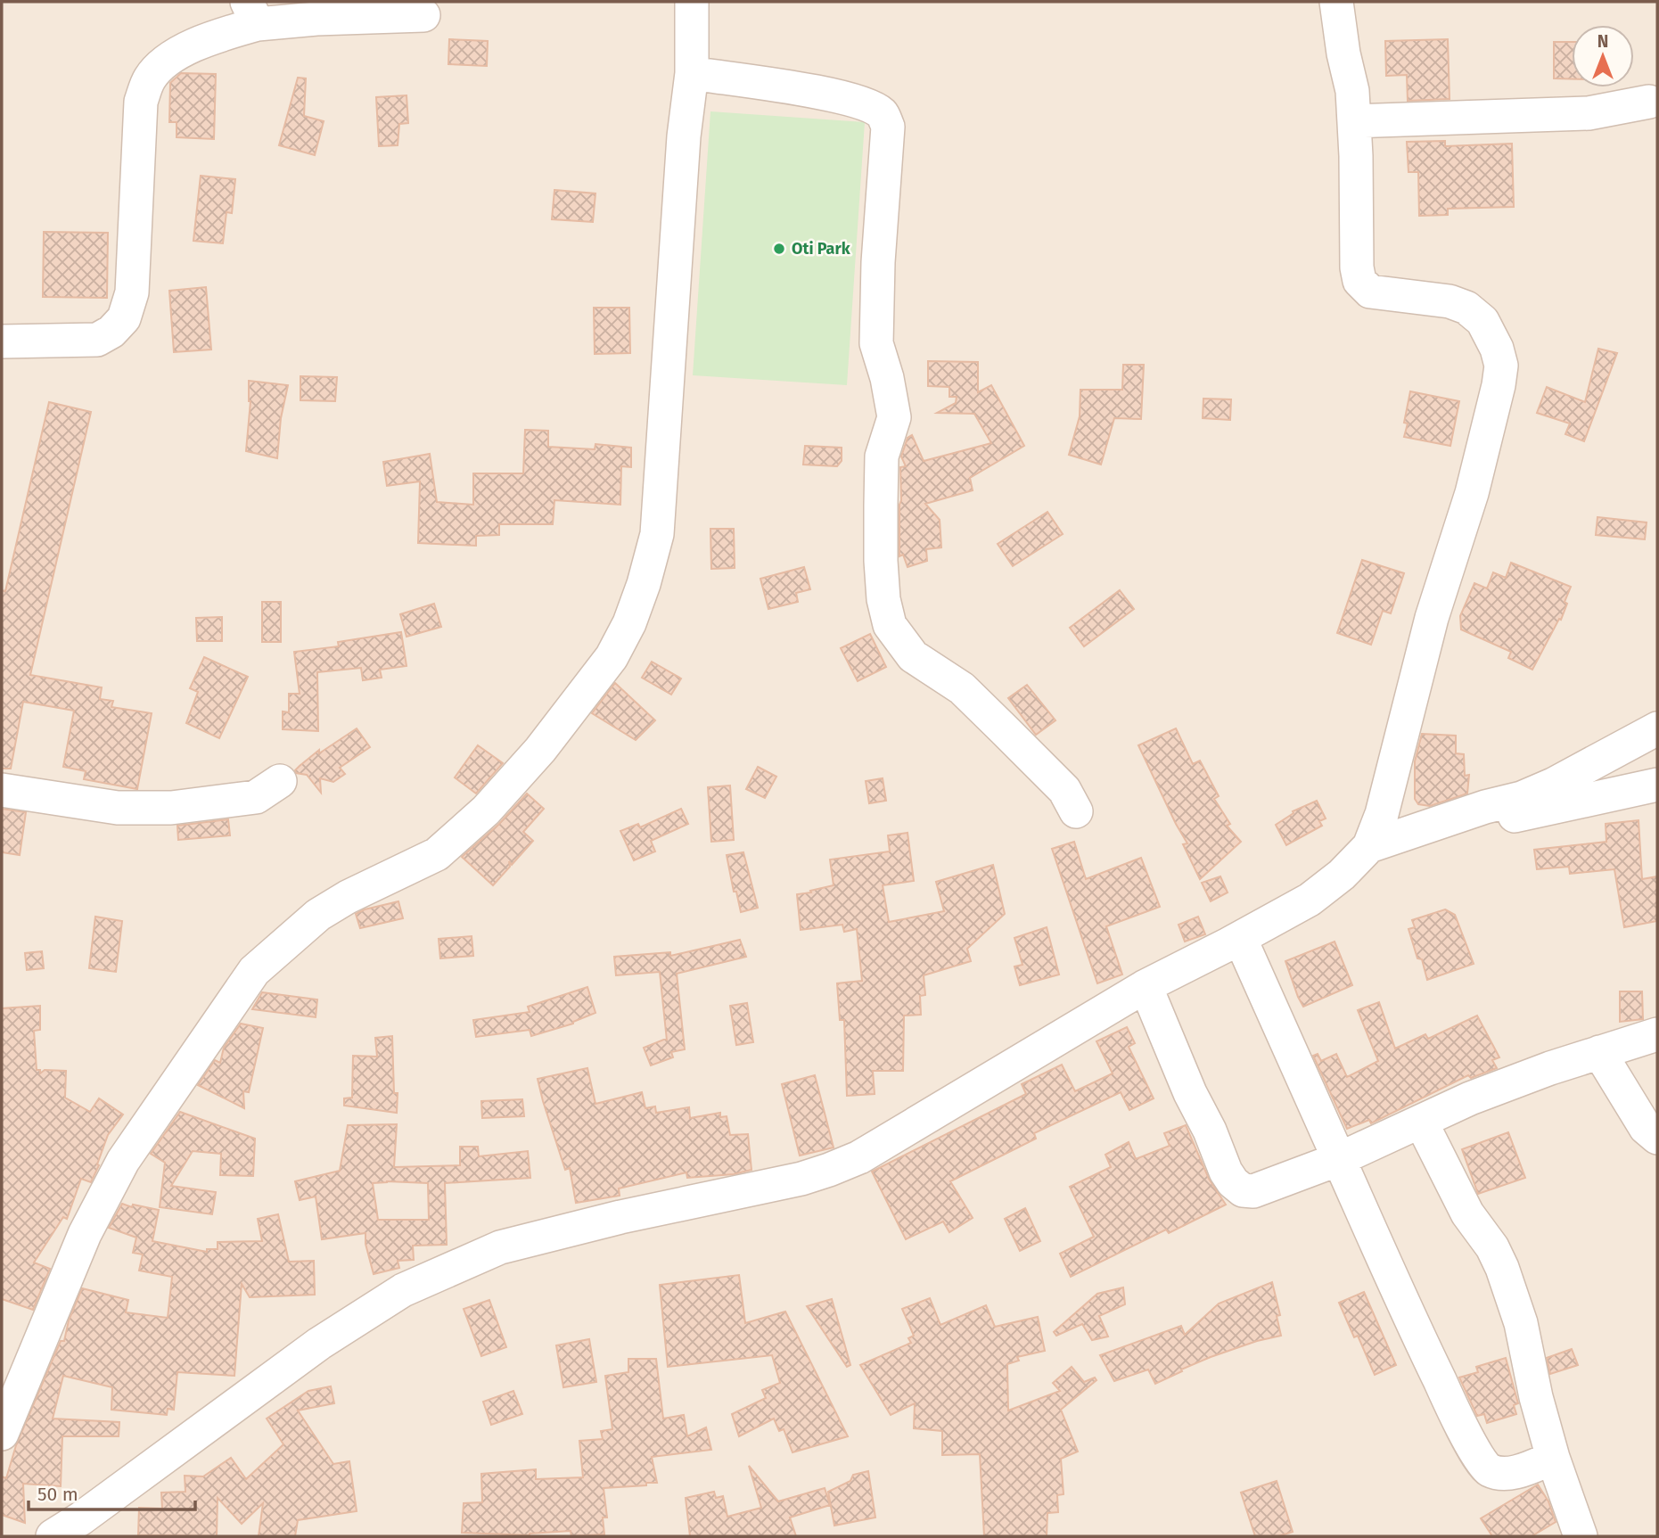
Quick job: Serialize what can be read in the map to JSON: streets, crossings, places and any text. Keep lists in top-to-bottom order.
{
  "places": ["Oti Park"],
  "scale_bar": "50 m",
  "north": "top"
}
